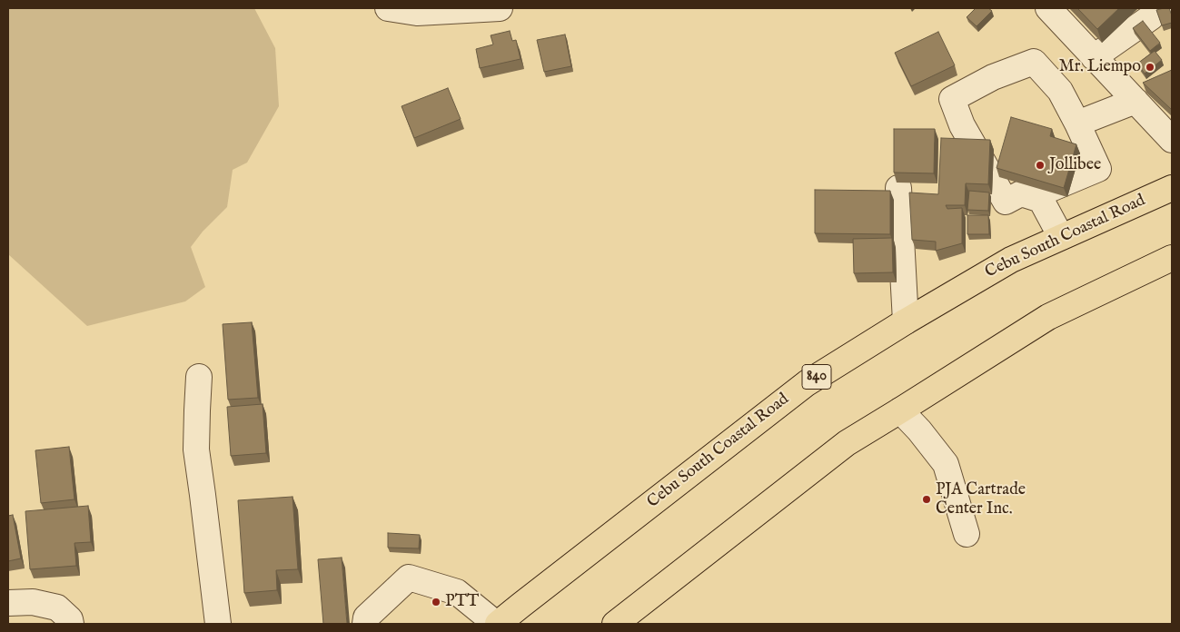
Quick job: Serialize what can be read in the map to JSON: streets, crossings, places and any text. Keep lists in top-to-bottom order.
{
  "streets": {
    "highway": ["Cebu South Coastal Road", "840"]
  },
  "places": [
    "Mr. Liempo",
    "Jollibee",
    "PJA Cartrade Center Inc.",
    "PTT"
  ]
}
